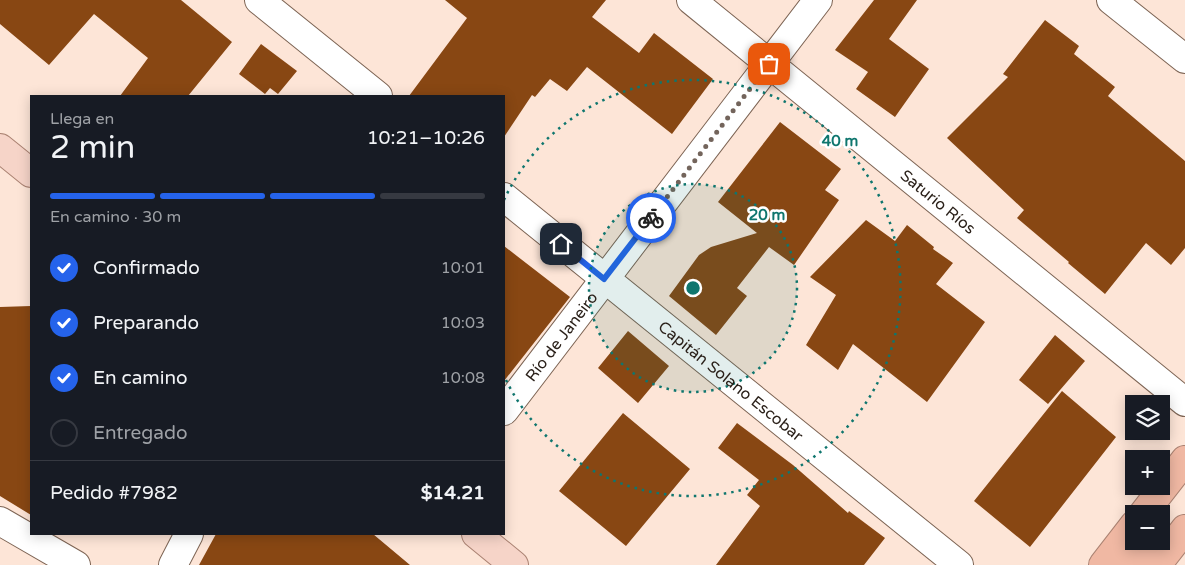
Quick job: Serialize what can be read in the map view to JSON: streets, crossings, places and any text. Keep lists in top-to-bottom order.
{
  "streets": {
    "street": ["Saturio Ríos", "Río de Janeiro", "Capitán Solano Escobar"]
  },
  "crossings": [
    ["Saturio Ríos", "Río de Janeiro"],
    ["Río de Janeiro", "Capitán Solano Escobar"]
  ],
  "page": {
    "heading": ["2 min", "Llega en", "10:21–10:26"],
    "panel": ["Pedido #7982", "$14.21"],
    "bar": "En camino · 30 m",
    "list": [
      ["Confirmado", "10:01"],
      ["Preparando", "10:03"],
      ["En camino", "10:08"],
      "Entregado"
    ],
    "map_buttons": ["+", "−"]
  },
  "rings": ["40 m", "20 m"]
}
